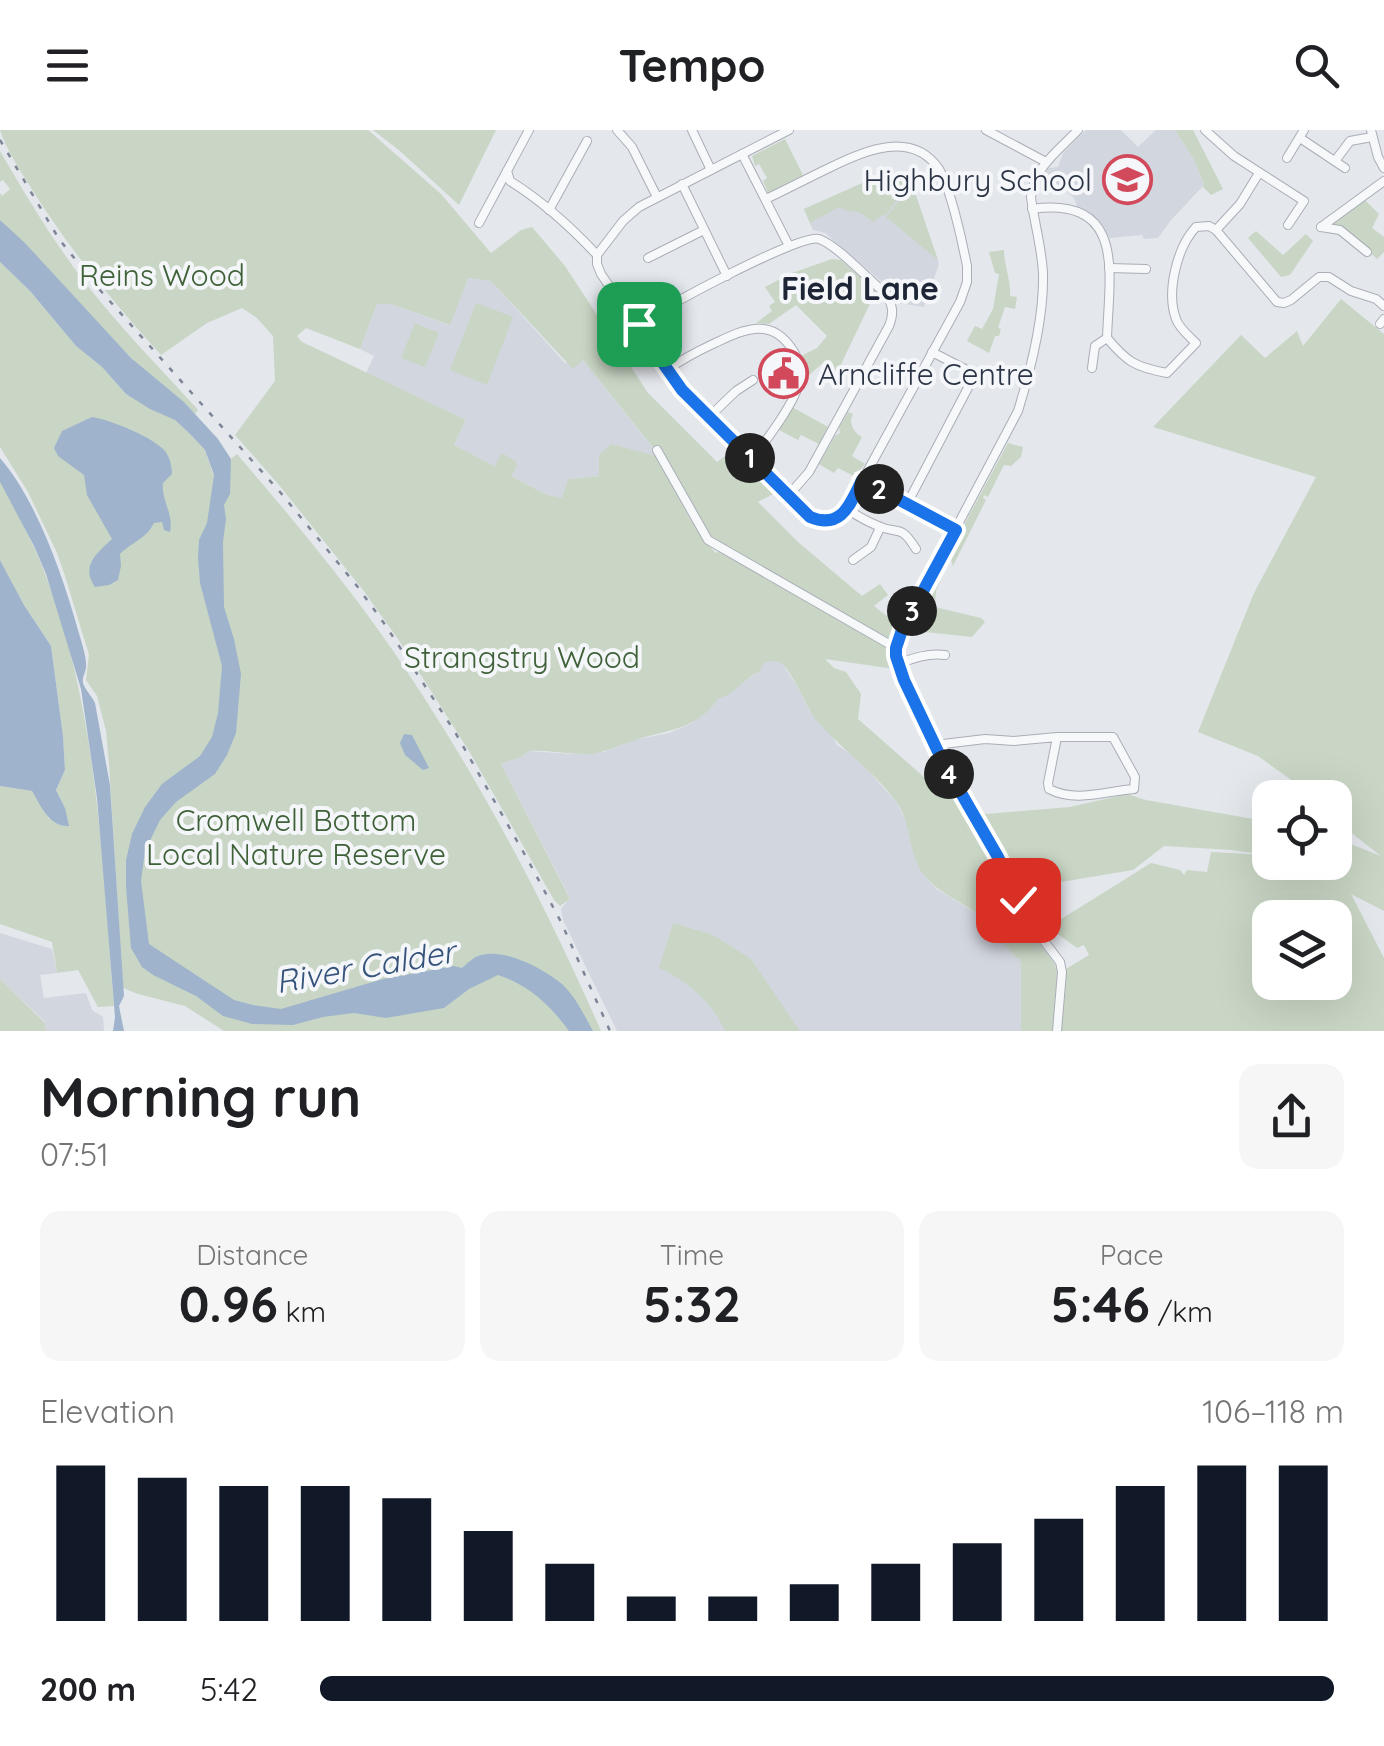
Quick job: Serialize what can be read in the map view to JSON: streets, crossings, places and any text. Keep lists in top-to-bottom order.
{
  "districts": ["Field Lane"],
  "water": ["River Calder"],
  "parks": ["Reins Wood", "Strangstry Wood", "Cromwell Bottom Local Nature Reserve"],
  "places": {
    "school or university": ["Highbury School"],
    "public building": ["Arncliffe Centre"]
  },
  "page": {
    "header": "Tempo",
    "pins": [
      "1",
      "2",
      "3",
      "4"
    ],
    "heading": ["Morning run", "07:51"],
    "stats": [
      ["Distance", "0.96 km"],
      ["Time", "5:32"],
      ["Pace", "5:46 /km"]
    ],
    "chart": ["Elevation", "106–118 m"],
    "list": [
      {
        "name": "200 m",
        "note": "5:42"
      }
    ]
  }
}
